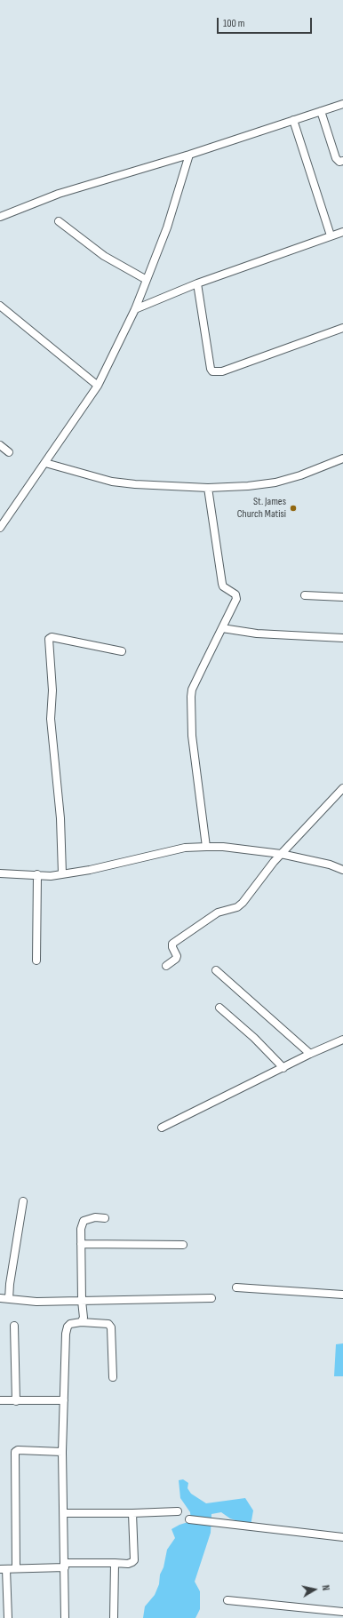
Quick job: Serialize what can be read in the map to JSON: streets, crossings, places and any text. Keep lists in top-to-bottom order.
{
  "places": ["St. James Church Matisi"],
  "scale_bar": "100 m",
  "north": "right"
}
